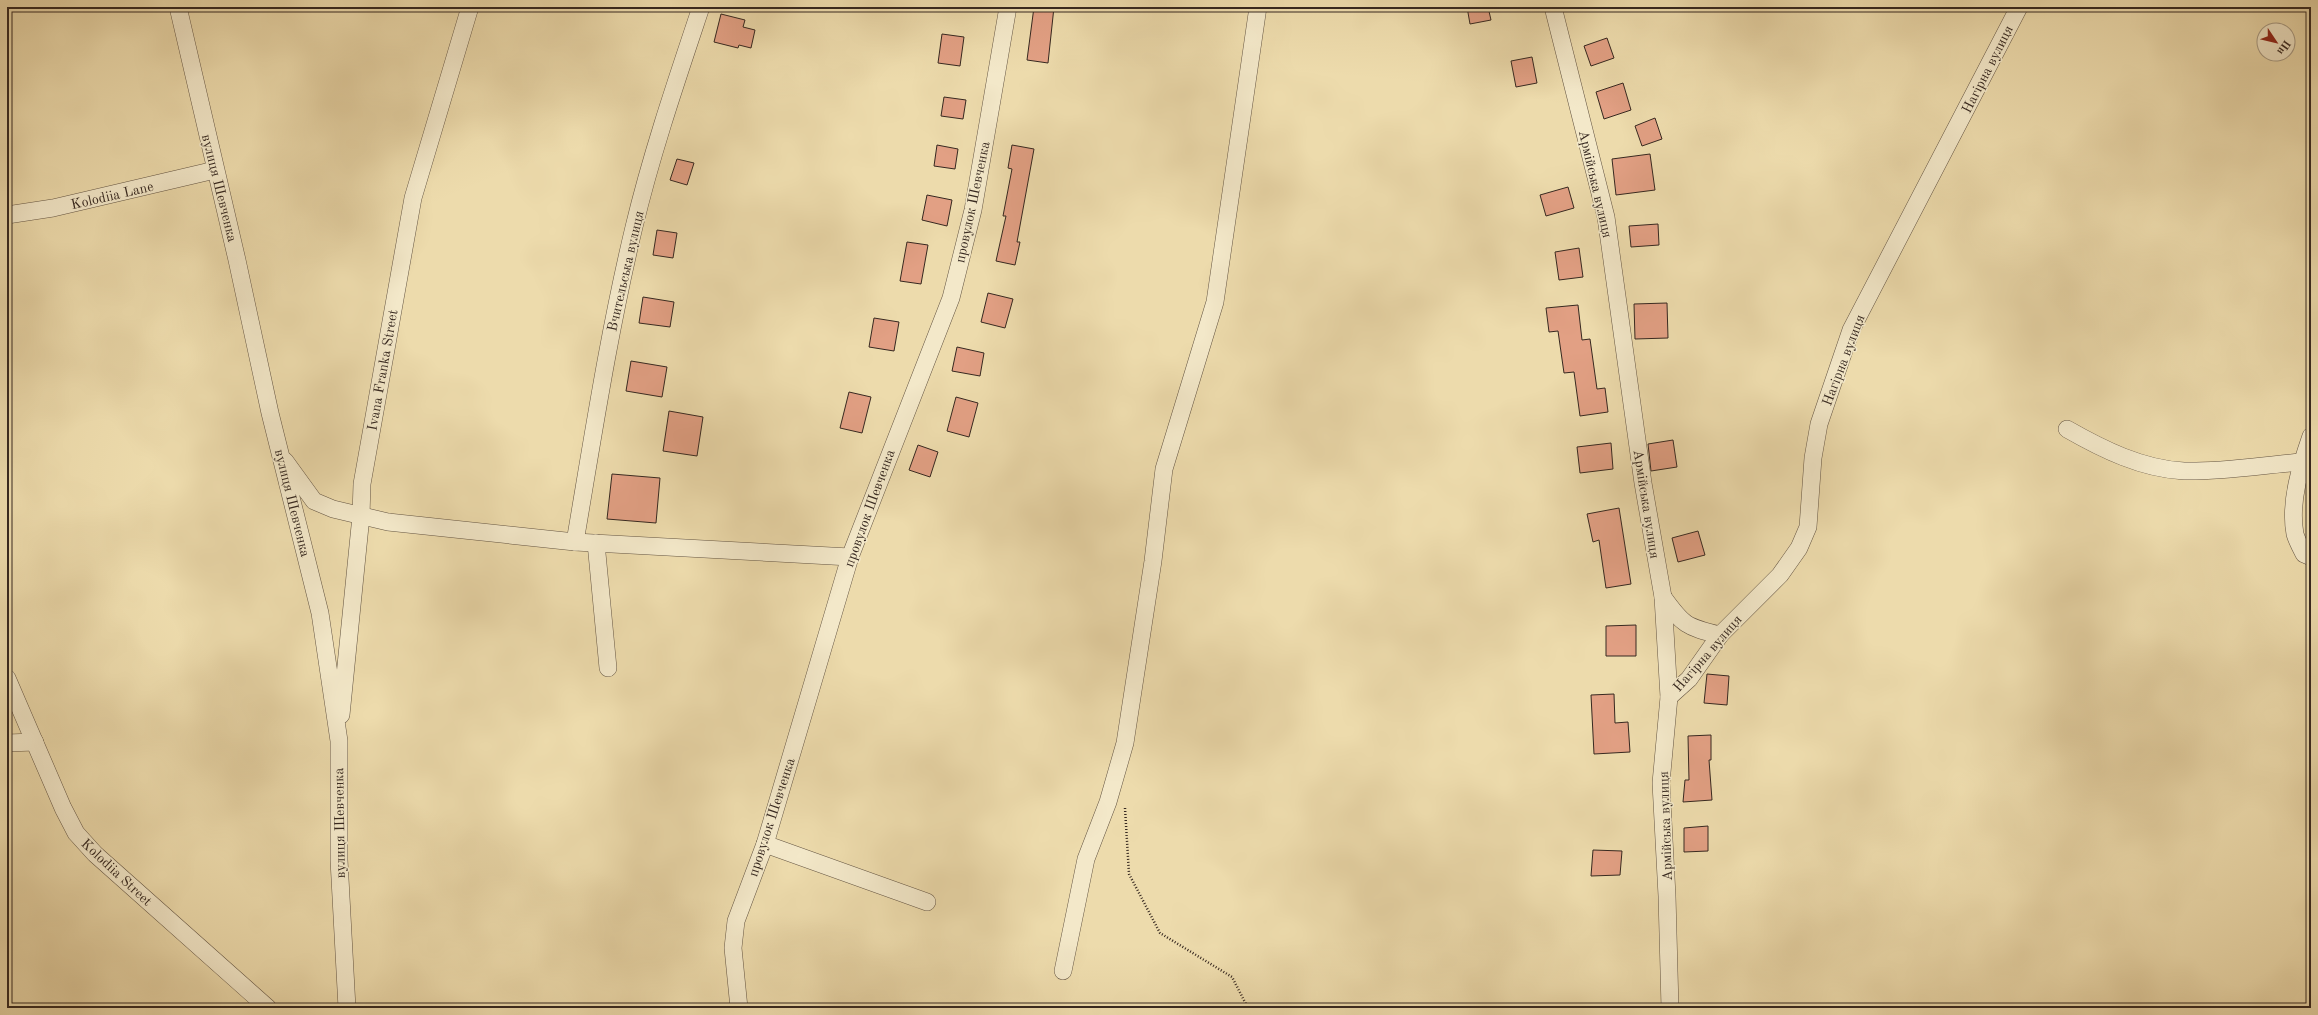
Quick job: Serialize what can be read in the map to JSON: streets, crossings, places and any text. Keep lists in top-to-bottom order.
{
  "streets": {
    "street": [
      "Нагірна вулиця",
      "Армійська вулиця",
      "вулиця Шевченка",
      "Kolodiia Lane",
      "провулок Шевченка",
      "Вчительська вулиця",
      "Ivana Franka Street",
      "Kolodiia Street"
    ]
  },
  "crossings": [
    ["Нагірна вулиця", "Армійська вулиця"],
    ["вулиця Шевченка", "Kolodiia Lane"],
    ["вулиця Шевченка", "Ivana Franka Street"]
  ],
  "north": "bottom right"
}
